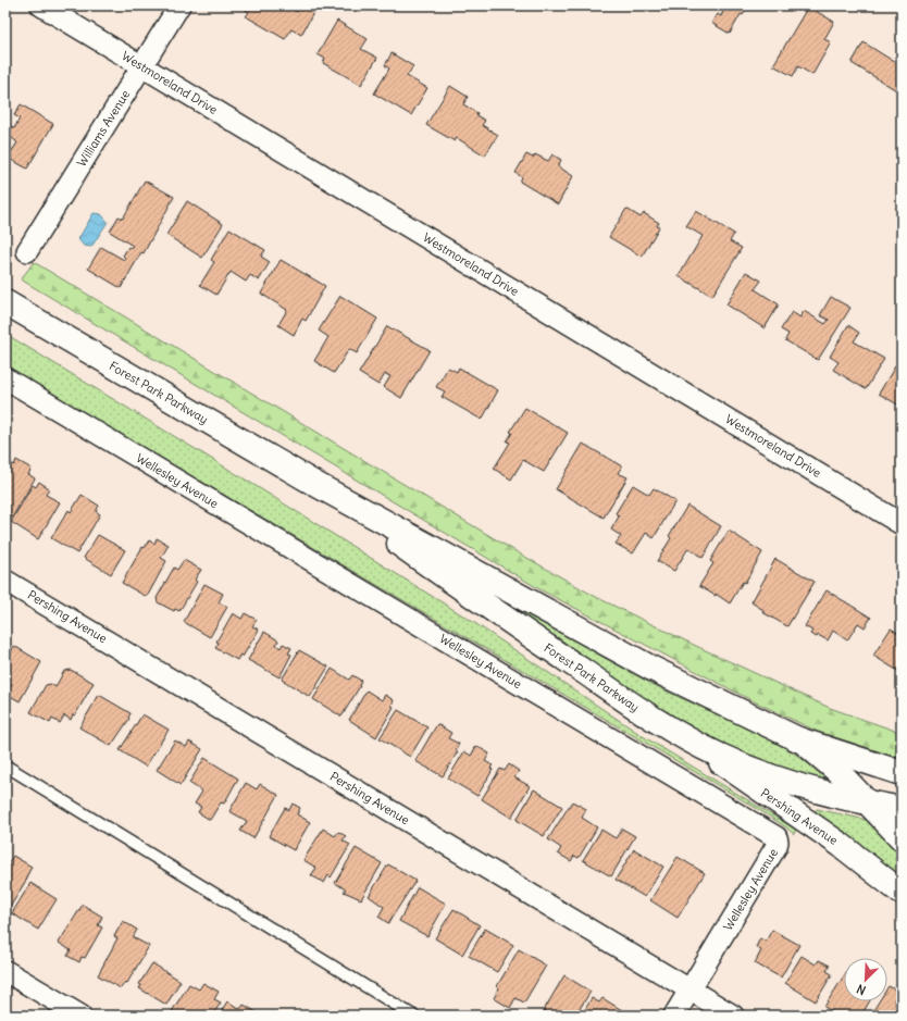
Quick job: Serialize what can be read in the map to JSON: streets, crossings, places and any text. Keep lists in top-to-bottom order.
{
  "streets": {
    "main road": ["Forest Park Parkway", "Pershing Avenue"],
    "street": ["Westmoreland Drive", "Williams Avenue", "Wellesley Avenue"]
  },
  "crossings": [
    ["Westmoreland Drive", "Williams Avenue"],
    ["Forest Park Parkway", "Pershing Avenue"],
    ["Wellesley Avenue", "Pershing Avenue"]
  ],
  "north": "bottom left"
}
